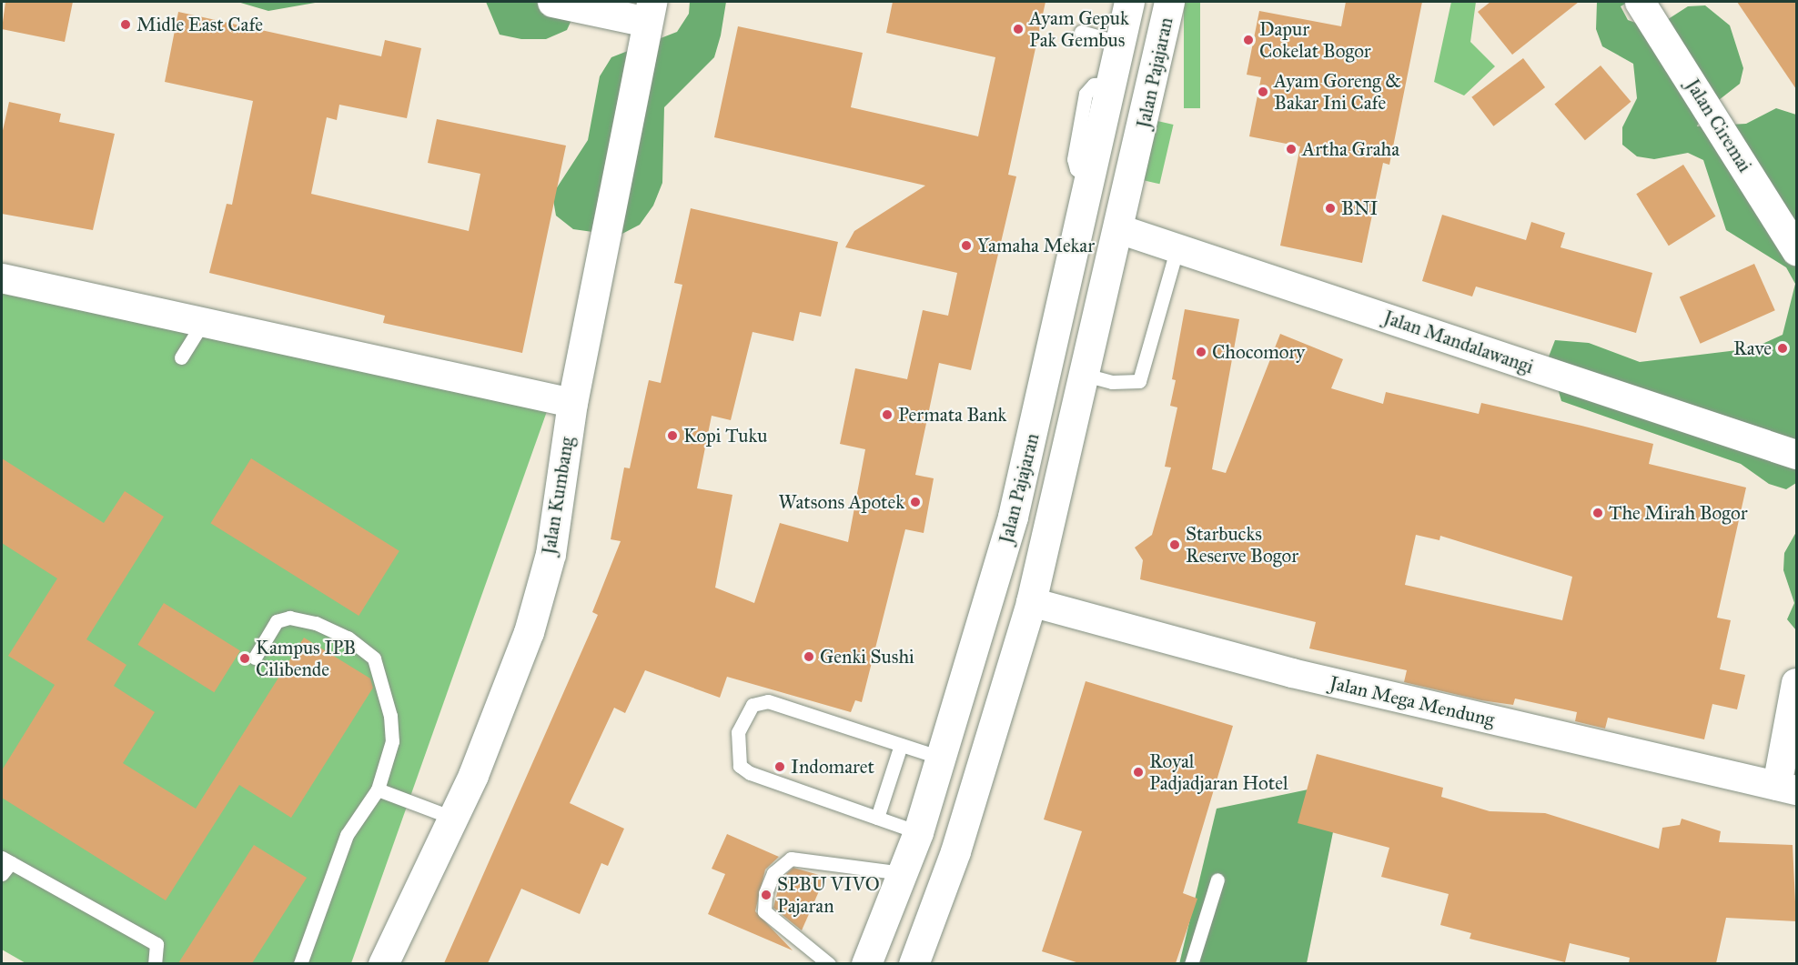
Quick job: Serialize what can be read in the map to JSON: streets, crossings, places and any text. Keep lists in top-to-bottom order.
{
  "streets": {
    "main road": ["Jalan Pajajaran", "Jalan Ciremai", "Jalan Kumbang"],
    "street": ["Jalan Mandalawangi", "Jalan Mega Mendung"]
  },
  "crossings": [
    ["Jalan Pajajaran", "Jalan Mandalawangi"],
    ["Jalan Pajajaran", "Jalan Mega Mendung"]
  ],
  "places": [
    "Midle East Cafe",
    "Ayam Gepuk Pak Gembus",
    "Dapur Cokelat Bogor",
    "Ayam Goreng & Bakar Ini Cafe",
    "Artha Graha",
    "BNI",
    "Yamaha Mekar",
    "Rave",
    "Chocomory",
    "Permata Bank",
    "Kopi Tuku",
    "Watsons Apotek",
    "The Mirah Bogor",
    "Starbucks Reserve Bogor",
    "Genki Sushi",
    "Kampus IPB Cilibende",
    "Indomaret",
    "Royal Padjadjaran Hotel",
    "SPBU VIVO Pajaran"
  ]
}
